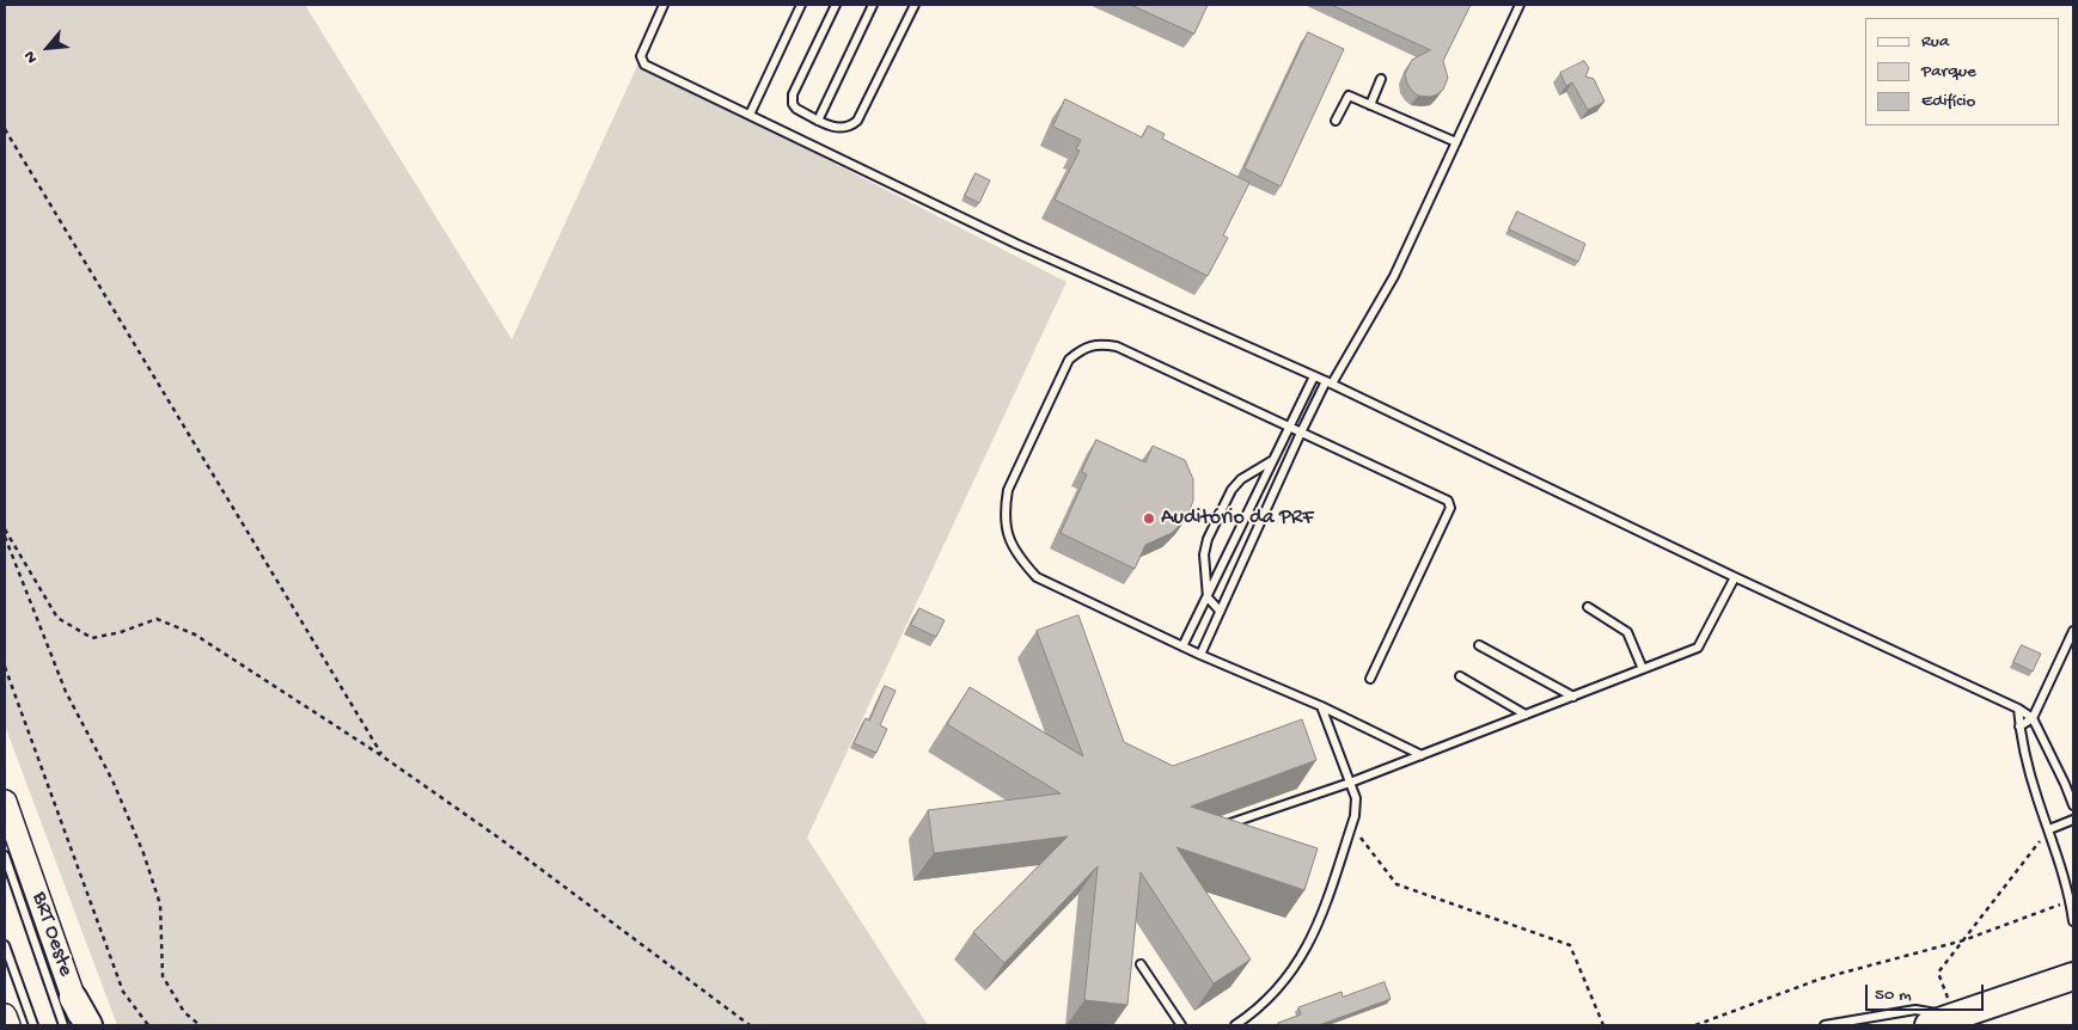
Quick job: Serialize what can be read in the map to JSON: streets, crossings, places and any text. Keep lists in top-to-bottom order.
{
  "streets": {
    "lane": ["BRT Oeste"]
  },
  "places": ["Auditório da PRF"],
  "legend": ["Rua", "Parque", "Edifício"],
  "scale_bar": "50 m",
  "north": "bottom left"
}
